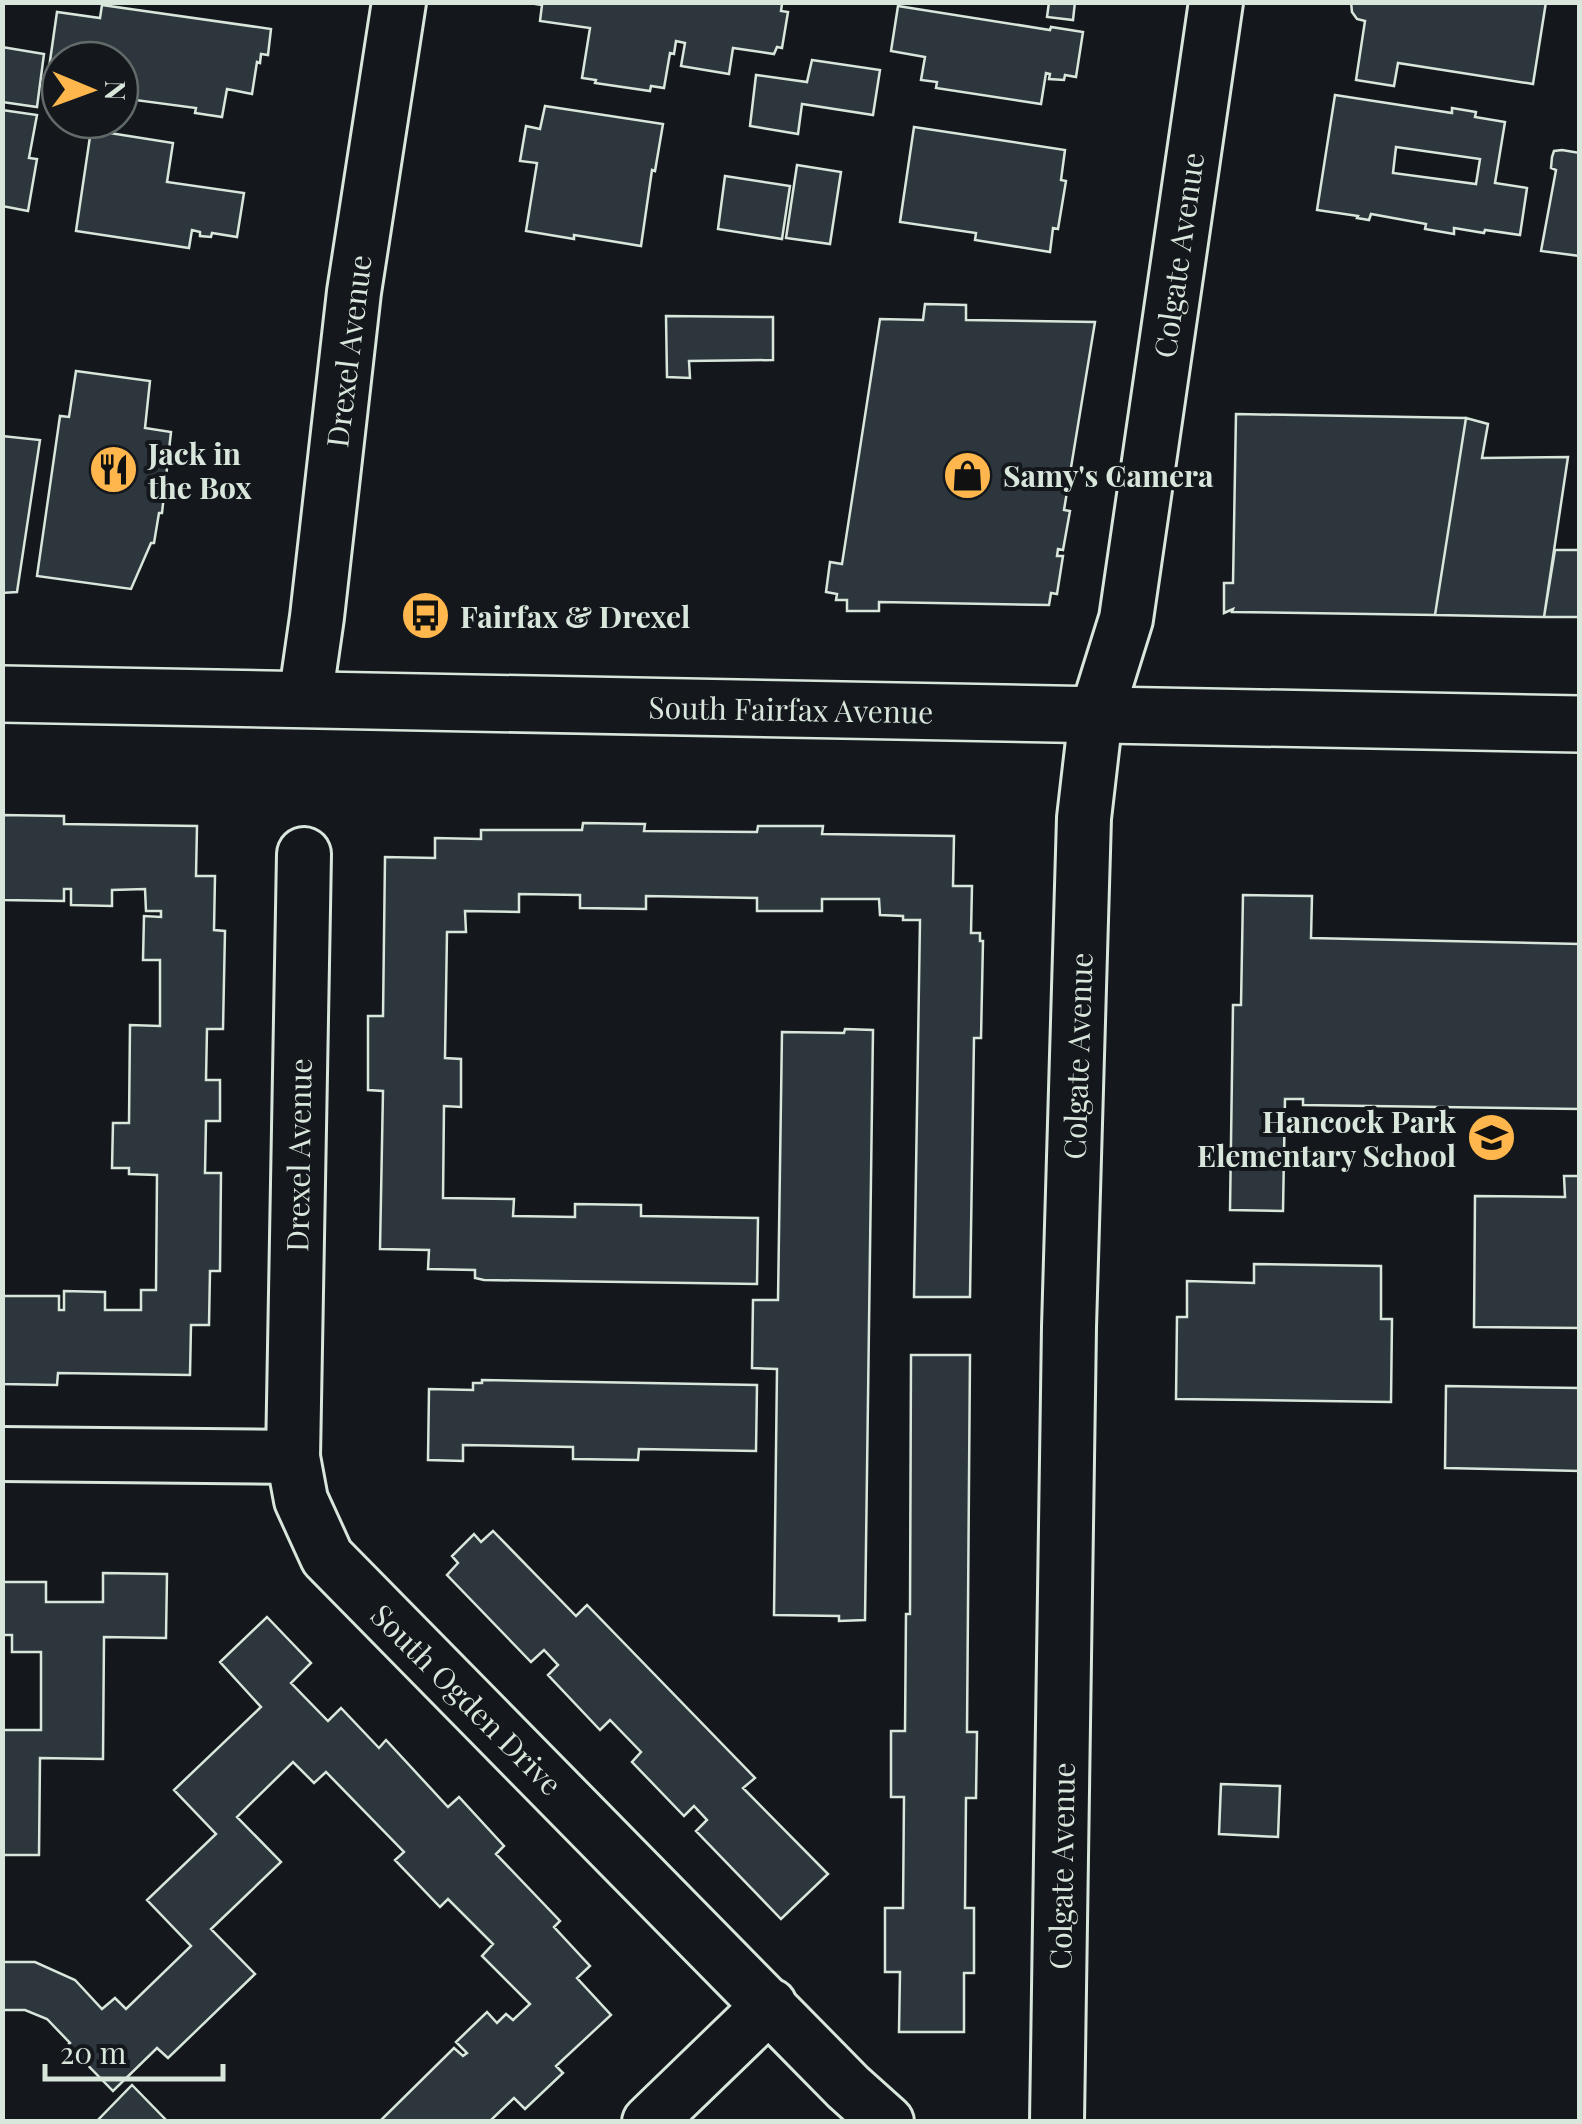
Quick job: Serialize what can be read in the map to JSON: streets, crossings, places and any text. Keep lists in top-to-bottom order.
{
  "streets": {
    "main road": ["South Fairfax Avenue"],
    "street": ["Colgate Avenue", "Drexel Avenue", "South Ogden Drive"]
  },
  "crossings": [
    ["Colgate Avenue", "South Fairfax Avenue"],
    ["Drexel Avenue", "South Fairfax Avenue"],
    ["Drexel Avenue", "South Ogden Drive"]
  ],
  "places": {
    "restaurant": ["Jack in the Box"],
    "shop": ["Samy's Camera"],
    "bus stop": ["Fairfax & Drexel"],
    "school or university": ["Hancock Park Elementary School"]
  },
  "scale_bar": "20 m",
  "north": "right"
}
